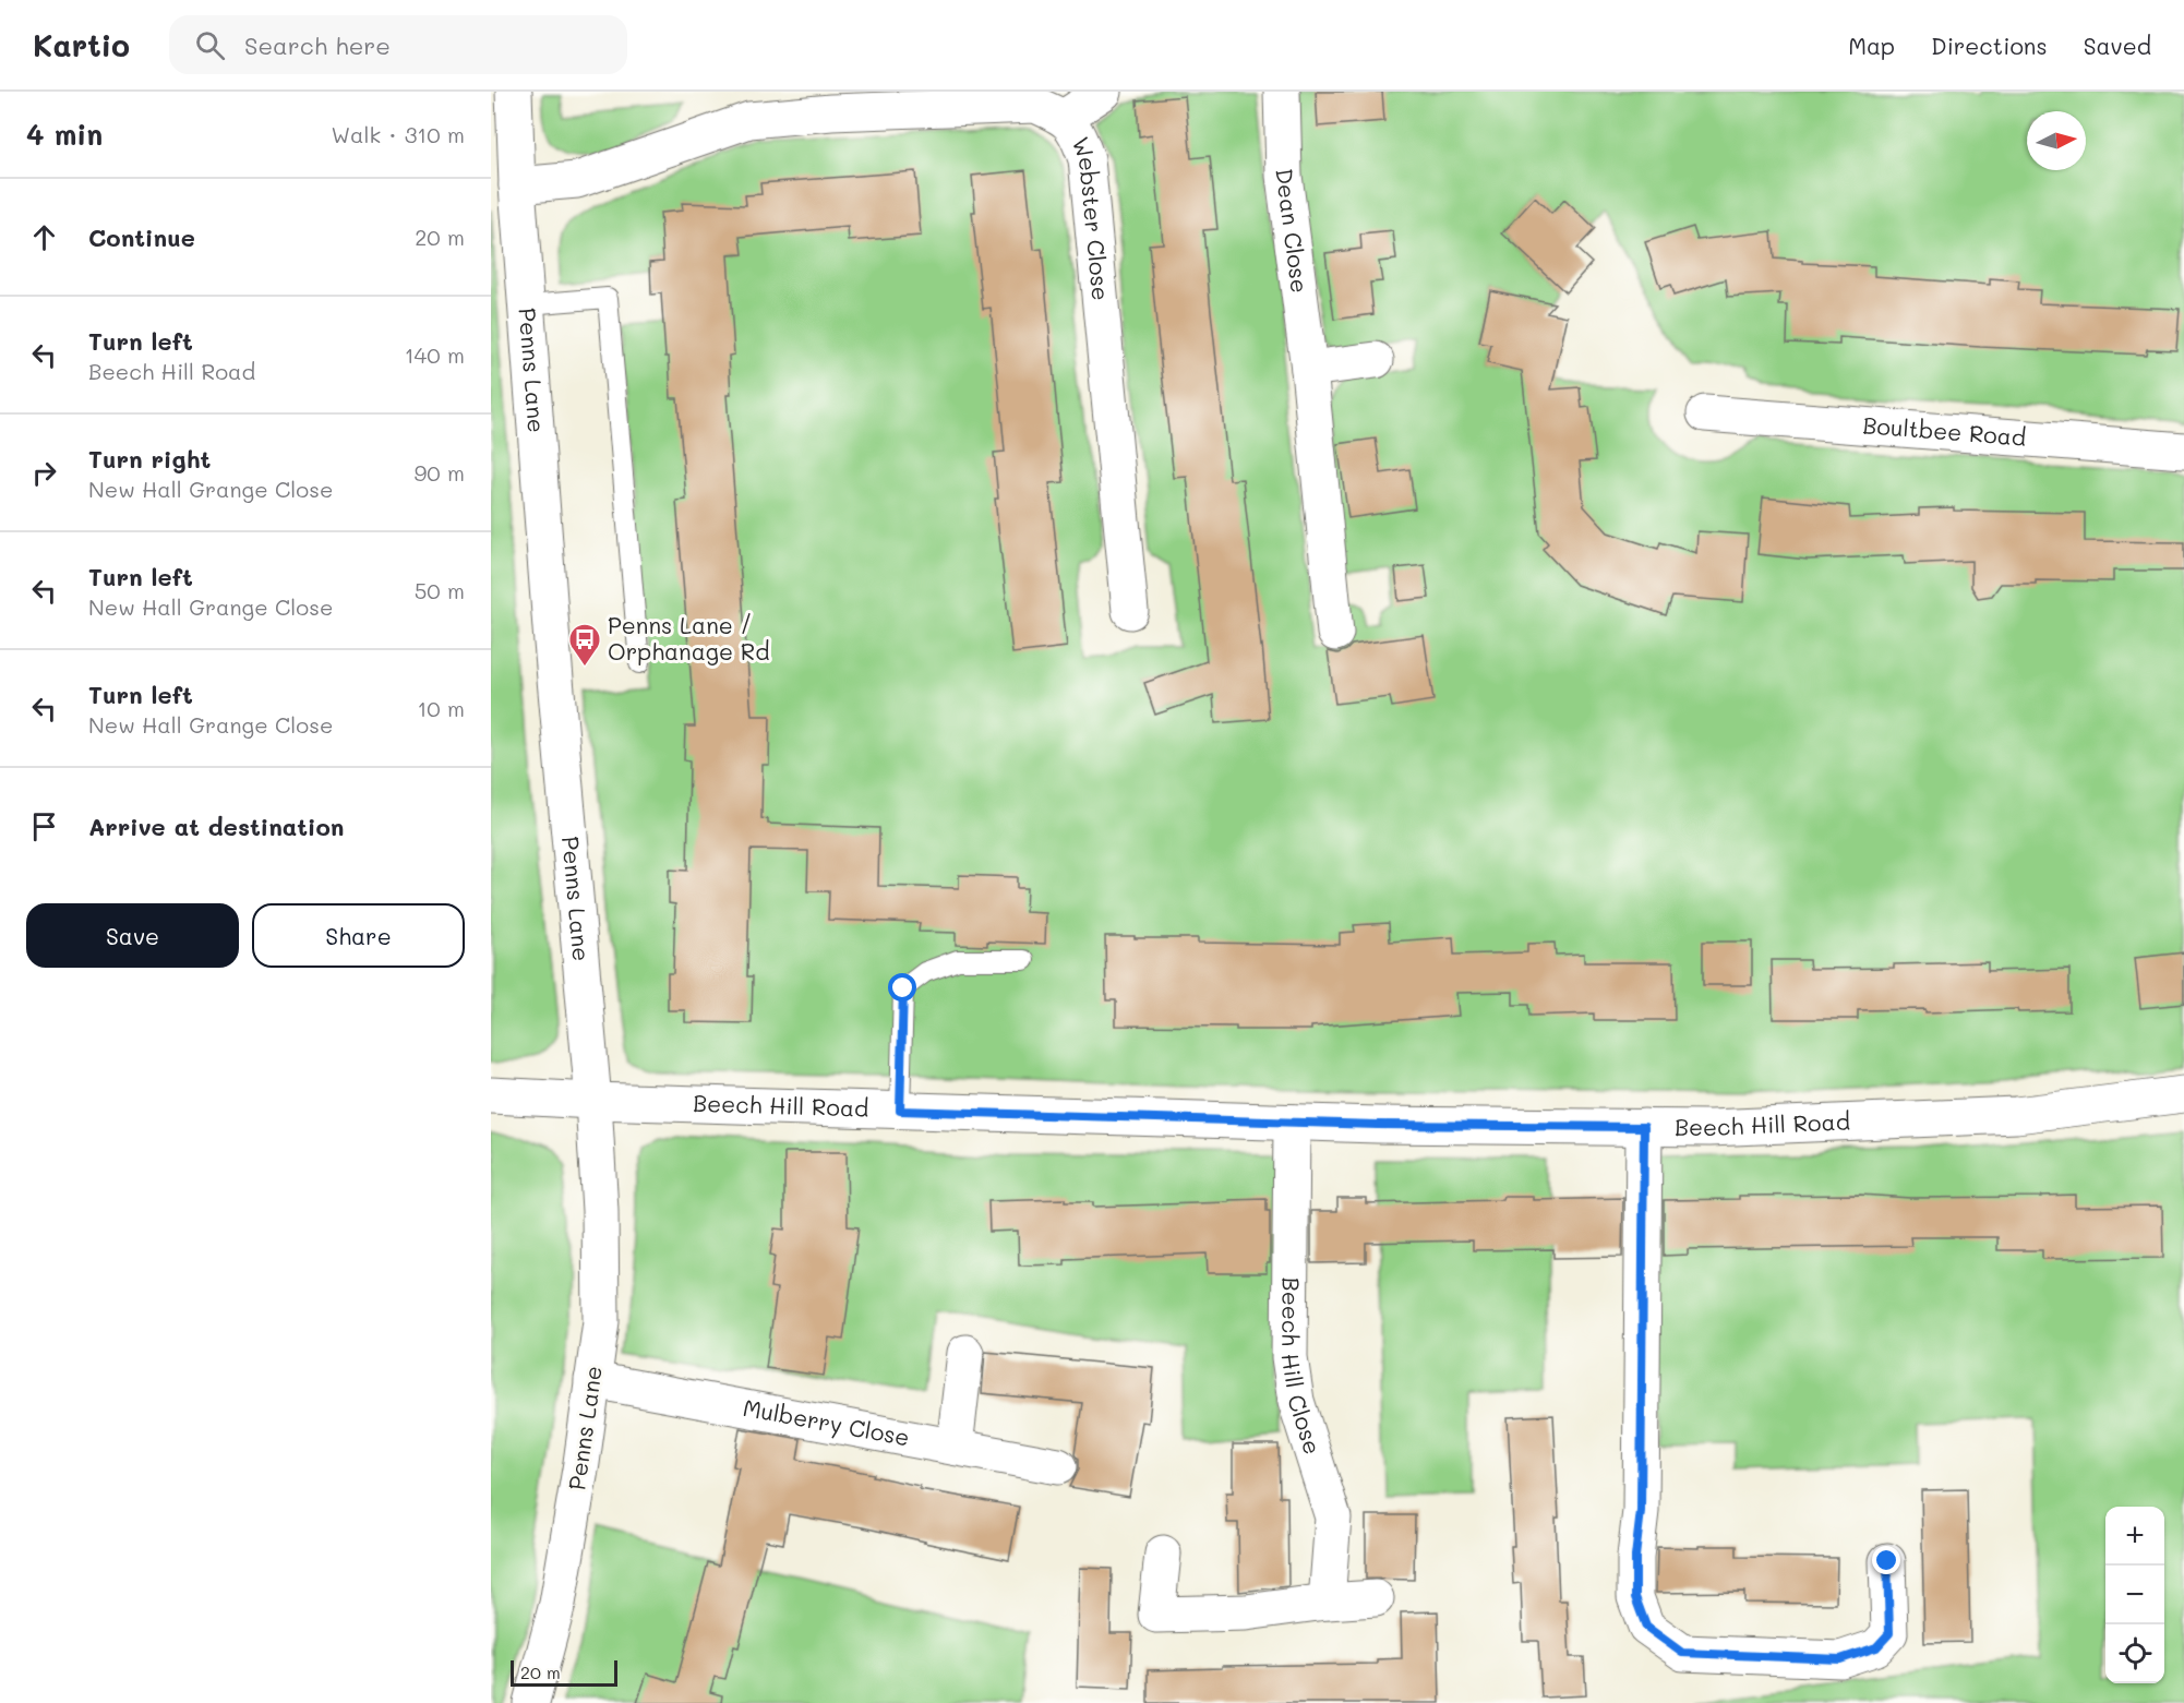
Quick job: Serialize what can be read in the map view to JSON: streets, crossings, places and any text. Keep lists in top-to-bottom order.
{
  "streets": {
    "street": [
      "Webster Close",
      "Dean Close",
      "Penns Lane",
      "Boultbee Road",
      "Beech Hill Road",
      "Beech Hill Close",
      "Mulberry Close"
    ]
  },
  "crossings": [
    ["Webster Close", "Penns Lane"],
    ["Penns Lane", "Beech Hill Road"],
    ["Penns Lane", "Mulberry Close"],
    ["Beech Hill Road", "Beech Hill Close"]
  ],
  "places": {
    "bus stop": ["Penns Lane / Orphanage Rd"]
  },
  "scale_bar": "20 m",
  "north": "right",
  "page": {
    "header": "Kartio",
    "search": "Search here",
    "nav": ["Map", "Directions", "Saved"],
    "heading": ["4 min", "Walk · 310 m"],
    "list": [
      ["Continue", "20 m"],
      ["Turn left", "Beech Hill Road", "140 m"],
      ["Turn right", "New Hall Grange Close", "90 m"],
      ["Turn left", "New Hall Grange Close", "50 m"],
      ["Turn left", "New Hall Grange Close", "10 m"],
      "Arrive at destination"
    ],
    "buttons": ["Save", "Share"],
    "map_buttons": ["+", "−"],
    "scale": "20 m"
  }
}
